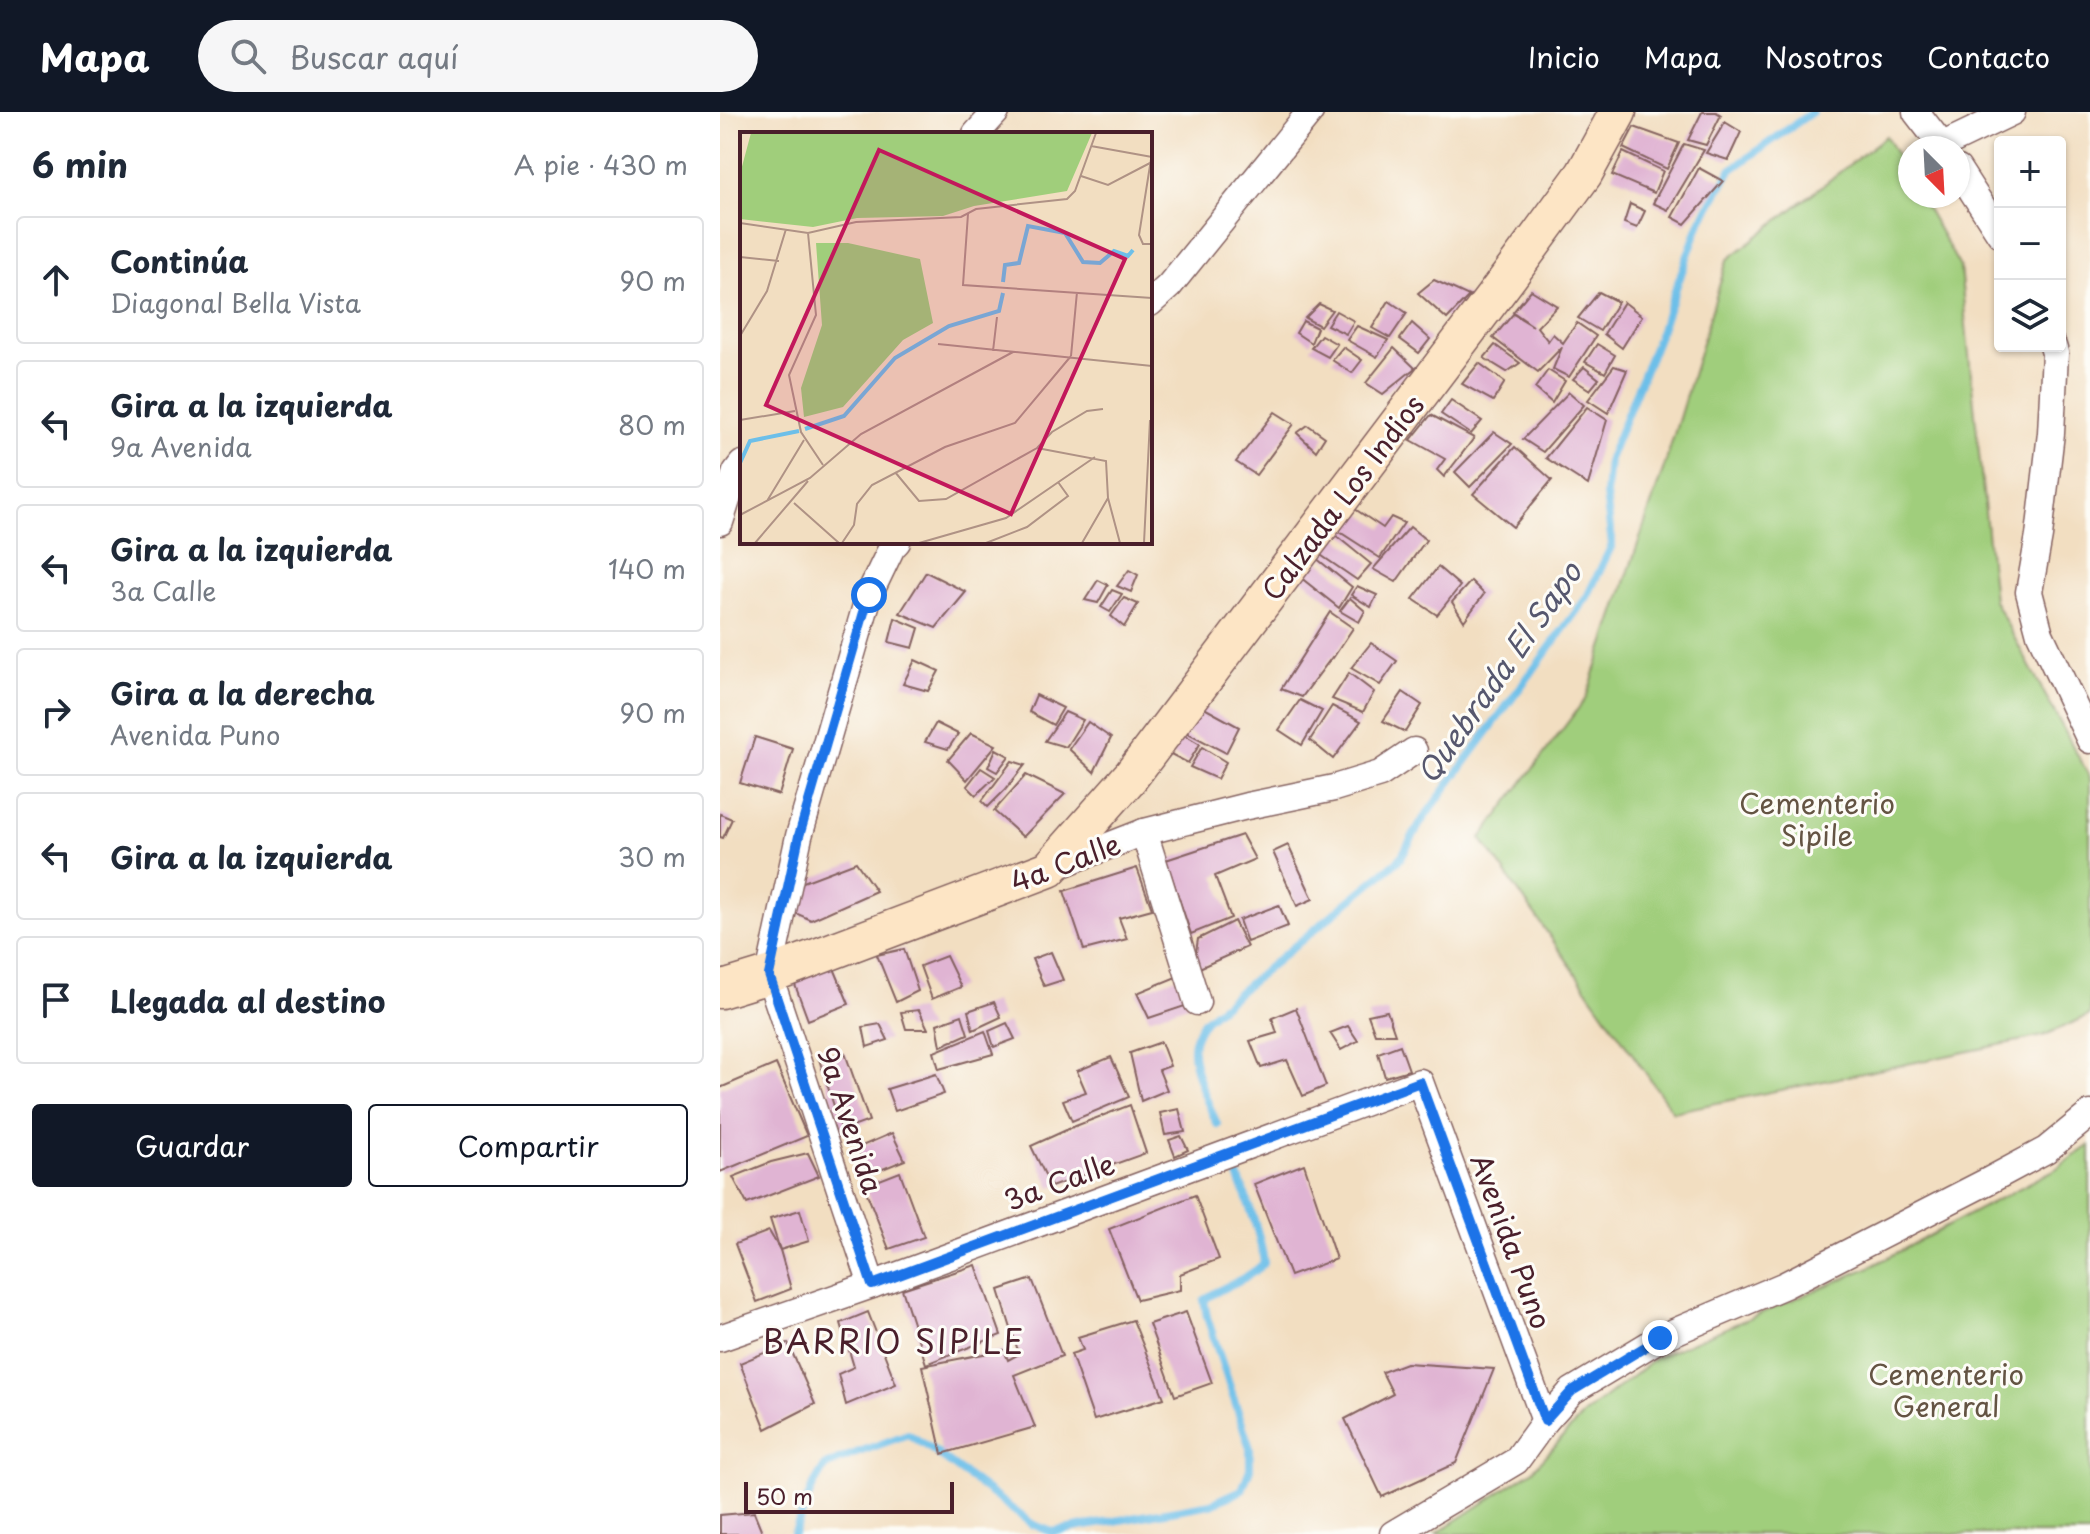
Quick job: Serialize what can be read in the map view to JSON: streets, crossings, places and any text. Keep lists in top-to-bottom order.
{
  "streets": {
    "street": [
      "Calzada Los Indios",
      "4a Calle",
      "9a Avenida",
      "3a Calle",
      "Avenida Puno"
    ]
  },
  "crossings": [
    ["Calzada Los Indios", "4a Calle"],
    ["4a Calle", "9a Avenida"],
    ["9a Avenida", "3a Calle"],
    ["3a Calle", "Avenida Puno"]
  ],
  "districts": ["BARRIO SIPILE"],
  "water": ["Quebrada El Sapo"],
  "parks": ["Cementerio Sipile", "Cementerio General"],
  "scale_bar": "50 m",
  "north": "bottom right",
  "page": {
    "header": "Mapa",
    "search": "Buscar aquí",
    "nav": [
      "Inicio",
      "Mapa",
      "Nosotros",
      "Contacto"
    ],
    "heading": ["6 min", "A pie · 430 m"],
    "map_buttons": ["+", "−"],
    "list": [
      ["Continúa", "Diagonal Bella Vista", "90 m"],
      ["Gira a la izquierda", "9a Avenida", "80 m"],
      ["Gira a la izquierda", "3a Calle", "140 m"],
      ["Gira a la derecha", "Avenida Puno", "90 m"],
      ["Gira a la izquierda", "30 m"],
      "Llegada al destino"
    ],
    "buttons": ["Guardar", "Compartir"],
    "scale": "50 m"
  }
}
